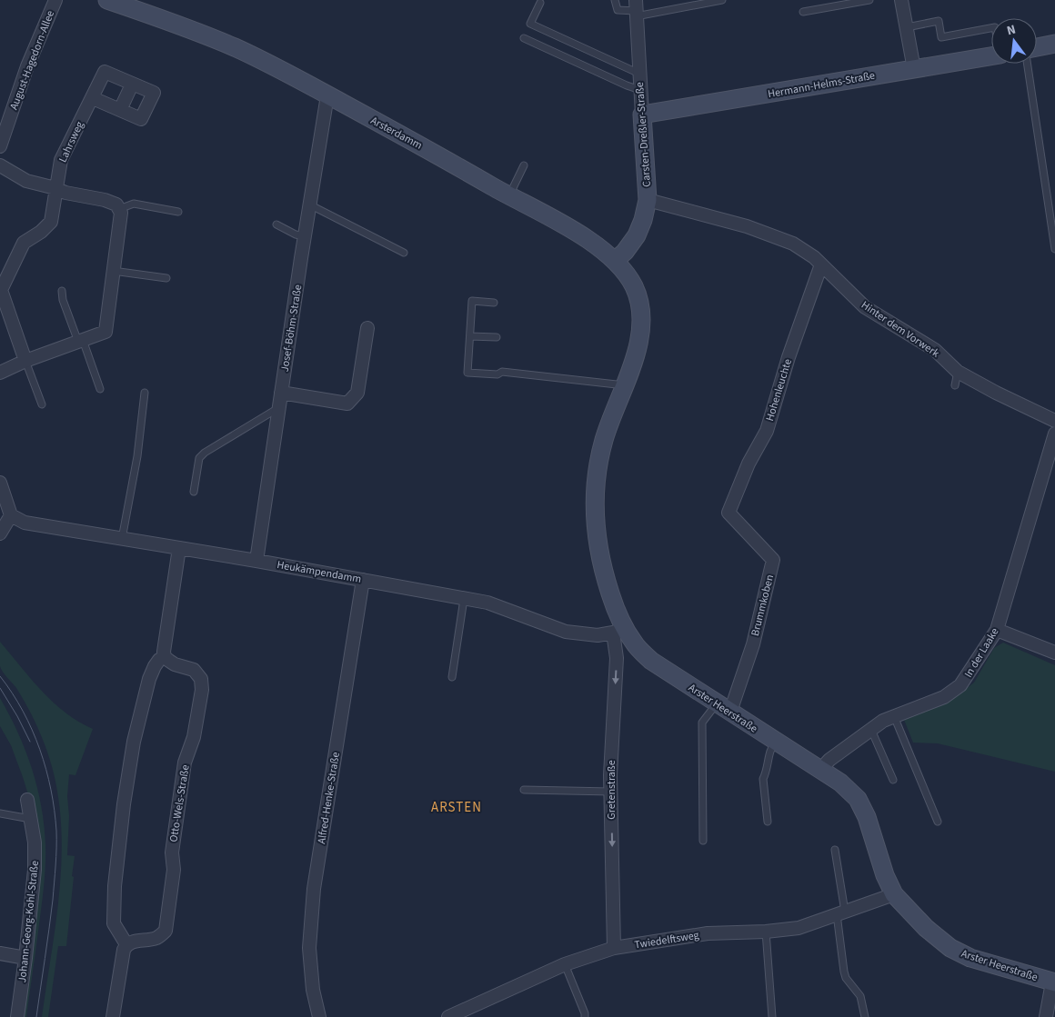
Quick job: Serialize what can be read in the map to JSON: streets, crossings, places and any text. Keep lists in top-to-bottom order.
{
  "streets": {
    "street": [
      "August-Hagedorn-Allee",
      "Hermann-Helms-Straße",
      "Arsterdamm",
      "Carsten-Dreßler-Straße",
      "Lahrsweg",
      "Josef-Böhm-Straße",
      "Hinter dem Vorwerk",
      "Hohenleuchte",
      "Heukämpendamm",
      "Brummkoben",
      "In der Laake",
      "Arster Heerstraße",
      "Gretenstraße",
      "Alfred-Henke-Straße",
      "Otto-Wels-Straße",
      "Johann-Georg-Kohl-Straße",
      "Twiedelftsweg"
    ]
  },
  "crossings": [
    ["Hermann-Helms-Straße", "Carsten-Dreßler-Straße"],
    ["Arsterdamm", "Carsten-Dreßler-Straße"],
    ["Arsterdamm", "Josef-Böhm-Straße"],
    ["Arsterdamm", "Arster Heerstraße"],
    ["Carsten-Dreßler-Straße", "Hinter dem Vorwerk"],
    ["Josef-Böhm-Straße", "Heukämpendamm"],
    ["Hinter dem Vorwerk", "Hohenleuchte"],
    ["Hohenleuchte", "Brummkoben"],
    ["Heukämpendamm", "Arster Heerstraße"],
    ["Heukämpendamm", "Gretenstraße"],
    ["Heukämpendamm", "Alfred-Henke-Straße"],
    ["Brummkoben", "Arster Heerstraße"],
    ["In der Laake", "Arster Heerstraße"],
    ["Arster Heerstraße", "Gretenstraße"],
    ["Arster Heerstraße", "Twiedelftsweg"],
    ["Gretenstraße", "Twiedelftsweg"]
  ],
  "one_way": ["Gretenstraße"],
  "districts": ["ARSTEN"],
  "north": "top"
}
